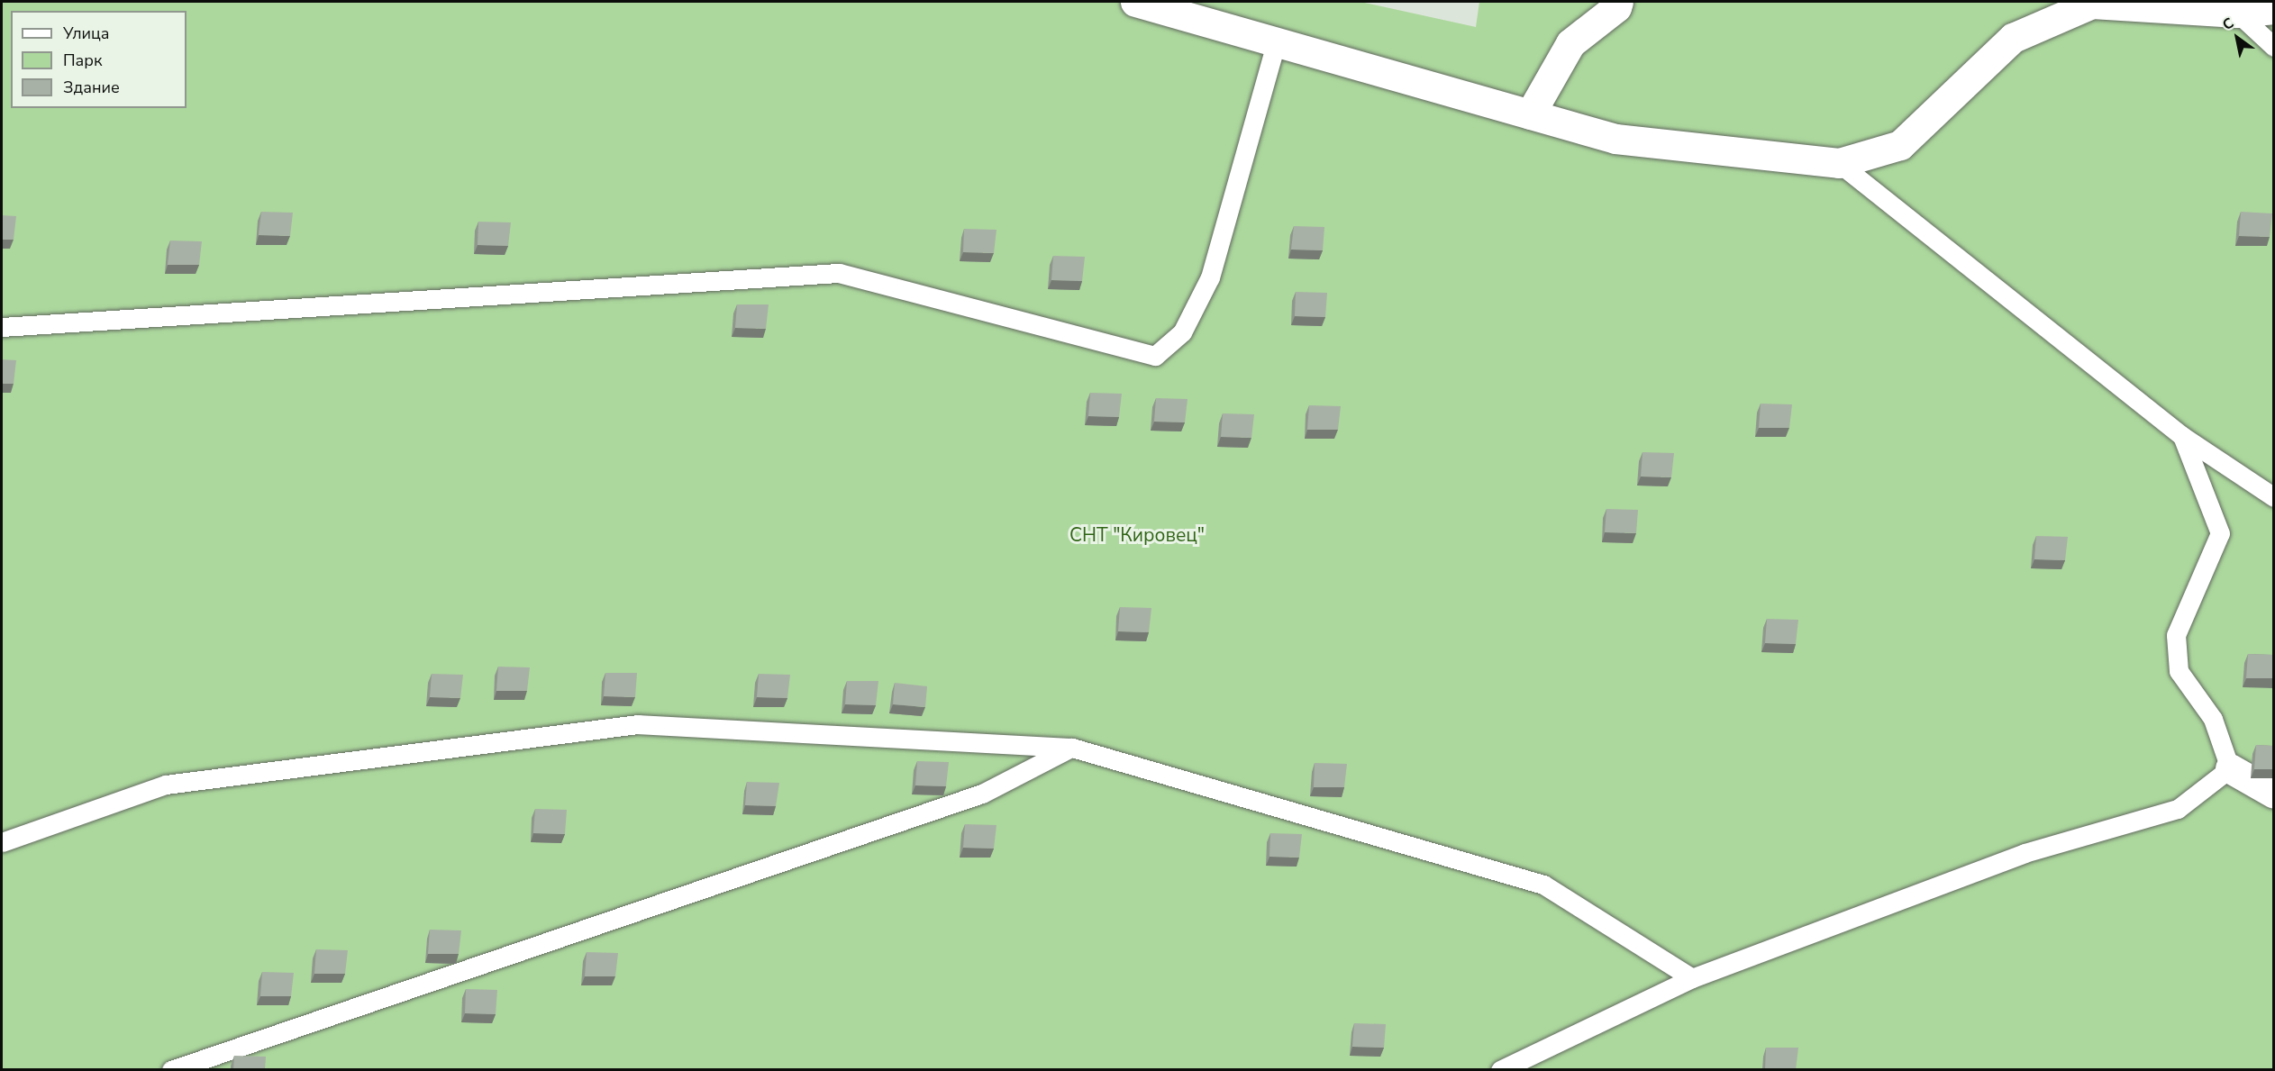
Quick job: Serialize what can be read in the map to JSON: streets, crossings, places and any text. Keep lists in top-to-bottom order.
{
  "parks": ["СНТ \"Кировец\""],
  "legend": ["Улица", "Парк", "Здание"],
  "north": "top left"
}
